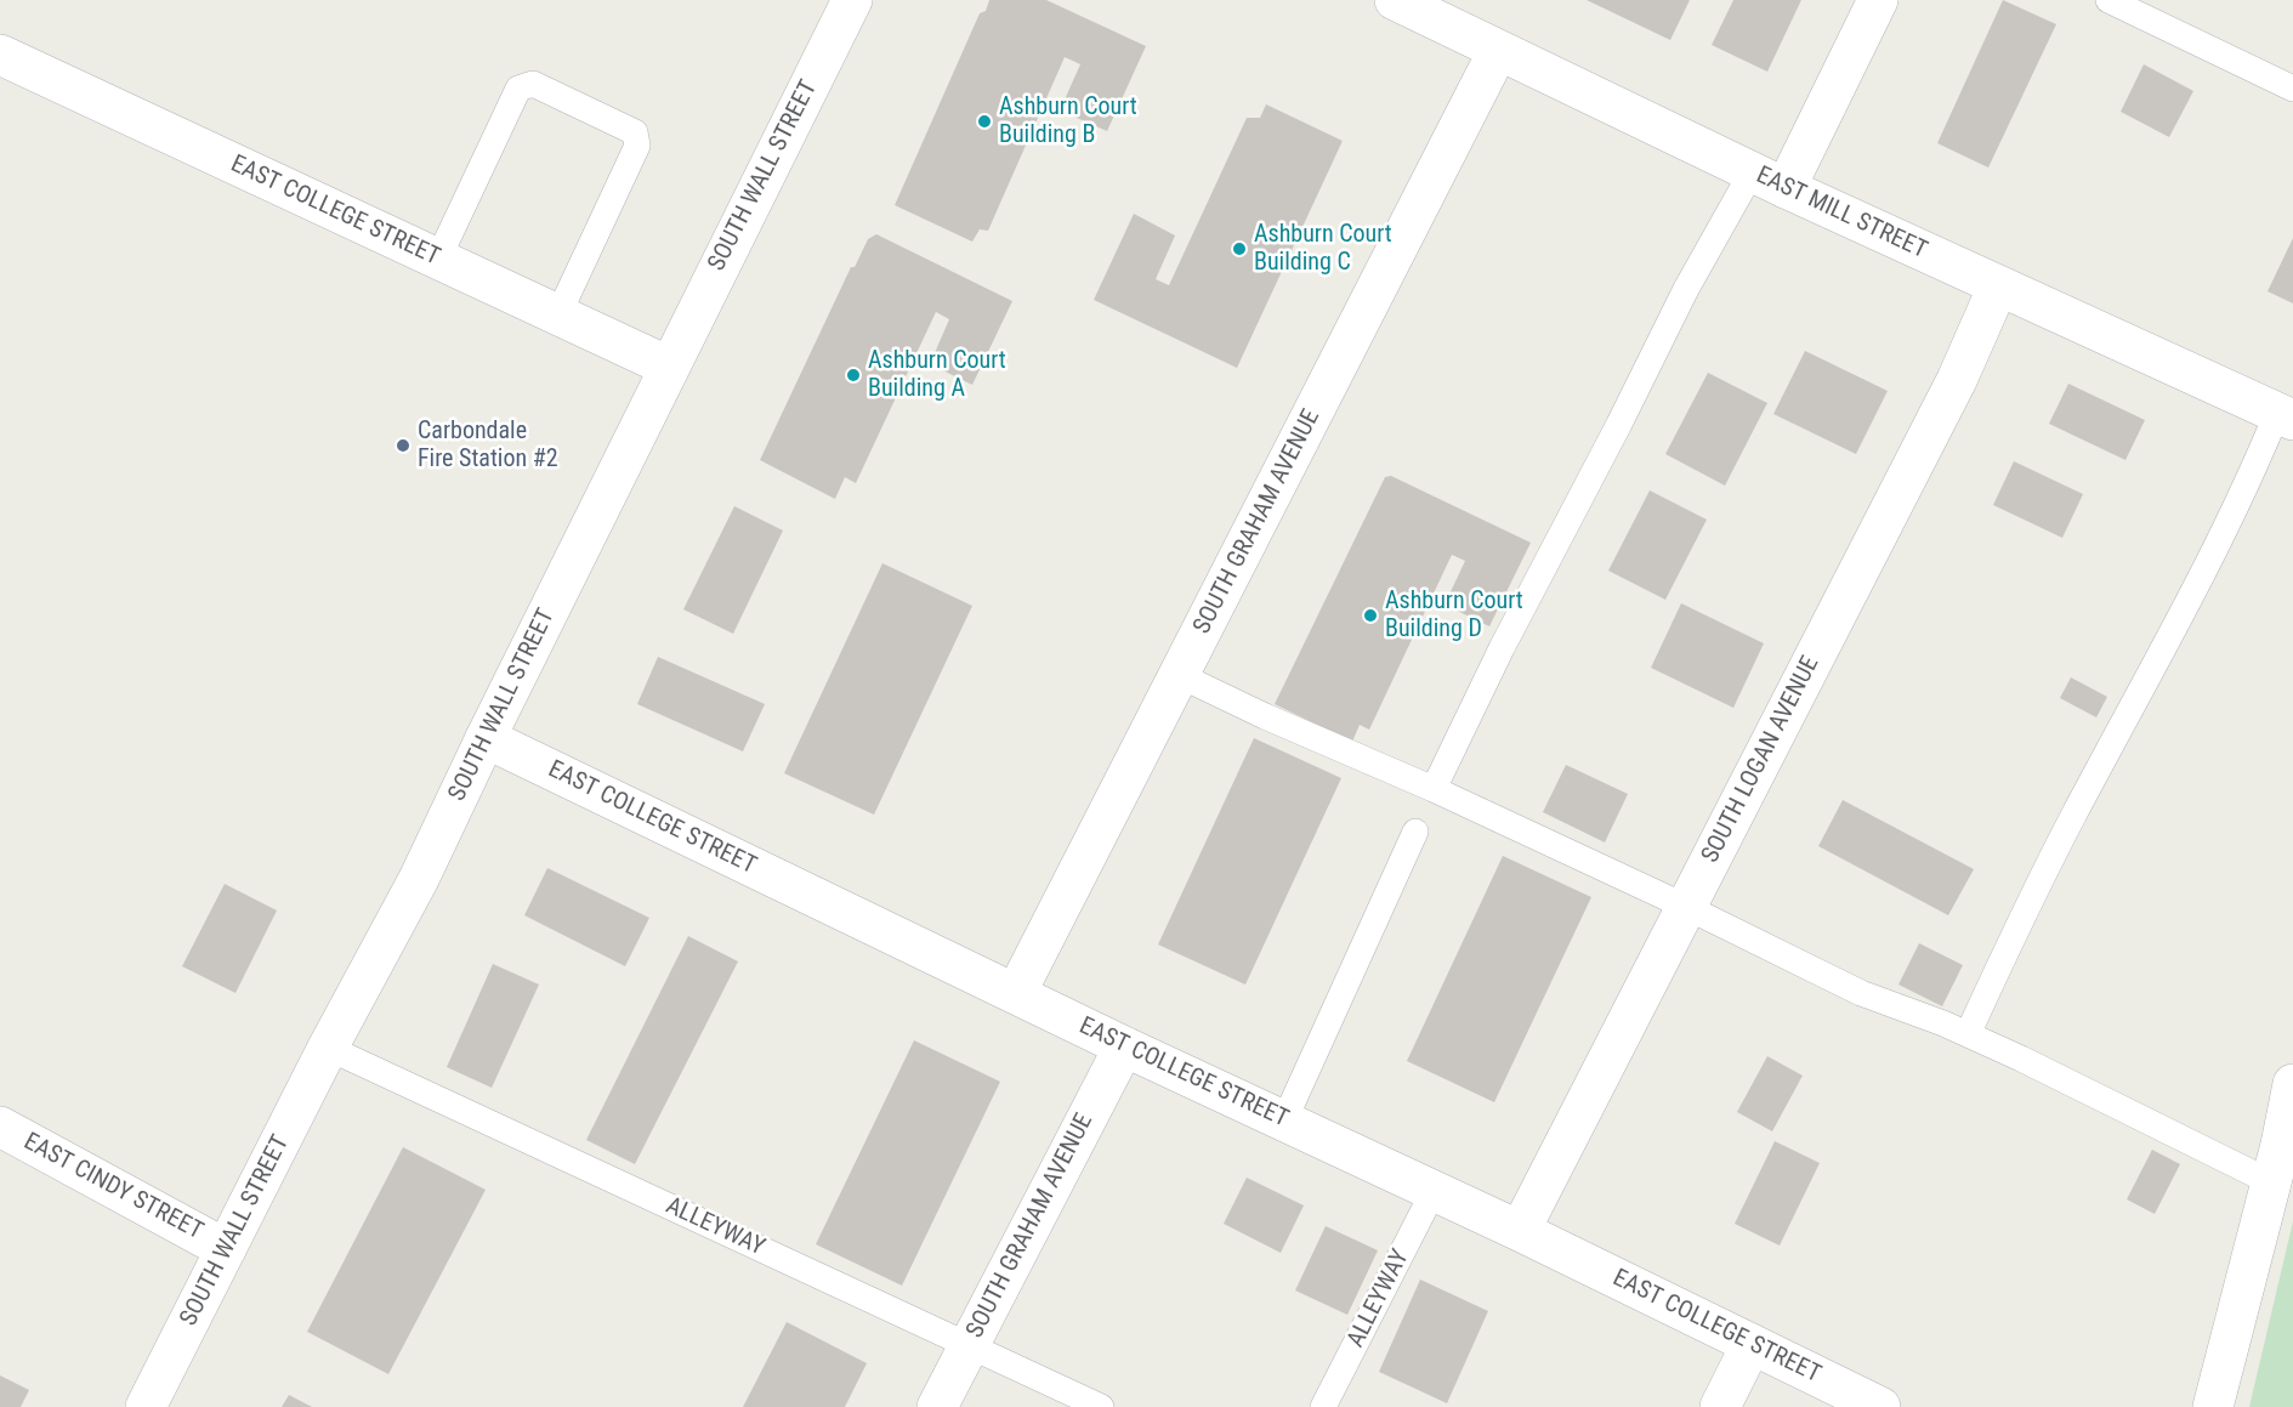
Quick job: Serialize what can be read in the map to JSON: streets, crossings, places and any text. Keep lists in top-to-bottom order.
{
  "streets": {
    "street": [
      "SOUTH WALL STREET",
      "EAST COLLEGE STREET",
      "EAST MILL STREET",
      "SOUTH GRAHAM AVENUE",
      "SOUTH LOGAN AVENUE",
      "EAST CINDY STREET"
    ],
    "lane": ["ALLEYWAY"]
  },
  "crossings": [
    ["SOUTH WALL STREET", "EAST COLLEGE STREET"],
    ["SOUTH WALL STREET", "EAST CINDY STREET"],
    ["SOUTH WALL STREET", "ALLEYWAY"],
    ["EAST COLLEGE STREET", "SOUTH GRAHAM AVENUE"],
    ["EAST COLLEGE STREET", "SOUTH LOGAN AVENUE"],
    ["EAST COLLEGE STREET", "ALLEYWAY"],
    ["EAST MILL STREET", "SOUTH GRAHAM AVENUE"],
    ["EAST MILL STREET", "SOUTH LOGAN AVENUE"],
    ["SOUTH GRAHAM AVENUE", "ALLEYWAY"]
  ],
  "places": [
    "Ashburn Court Building B",
    "Ashburn Court Building C",
    "Ashburn Court Building A",
    "Carbondale Fire Station #2",
    "Ashburn Court Building D"
  ]
}
